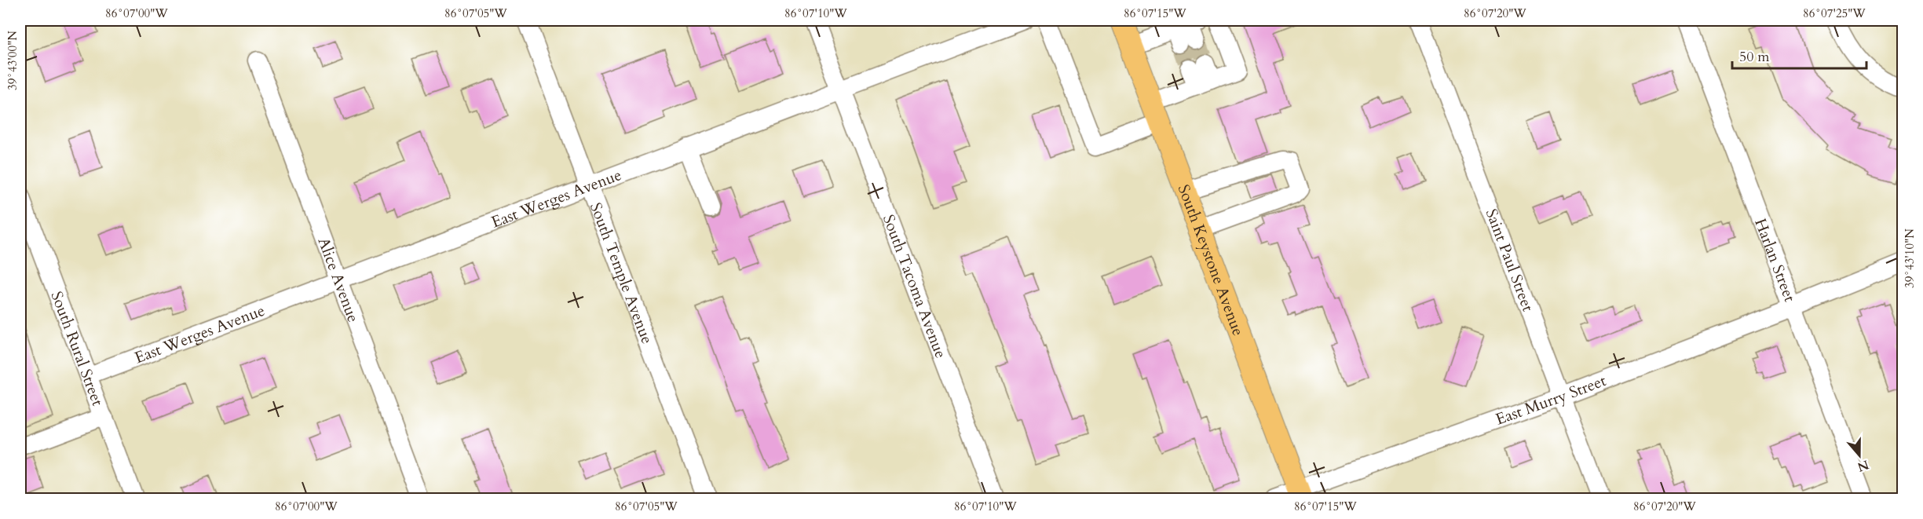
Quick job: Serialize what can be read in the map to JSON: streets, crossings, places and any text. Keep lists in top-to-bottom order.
{
  "streets": {
    "main road": ["South Keystone Avenue"],
    "street": [
      "East Werges Avenue",
      "Saint Paul Street",
      "Harlan Street",
      "South Temple Avenue",
      "Alice Avenue",
      "South Tacoma Avenue",
      "South Rural Street",
      "East Murry Street"
    ]
  },
  "crossings": [
    ["East Werges Avenue", "South Temple Avenue"],
    ["East Werges Avenue", "Alice Avenue"],
    ["East Werges Avenue", "South Tacoma Avenue"],
    ["East Werges Avenue", "South Rural Street"],
    ["South Keystone Avenue", "East Murry Street"],
    ["Saint Paul Street", "East Murry Street"],
    ["Harlan Street", "East Murry Street"]
  ],
  "scale_bar": "50 m",
  "north": "bottom",
  "coordinates": [
    "86°07'00\"W",
    "86°07'05\"W",
    "86°07'10\"W",
    "86°07'15\"W",
    "86°07'20\"W",
    "86°07'25\"W",
    "39°43'00\"N",
    "39°43'10\"N"
  ]
}
